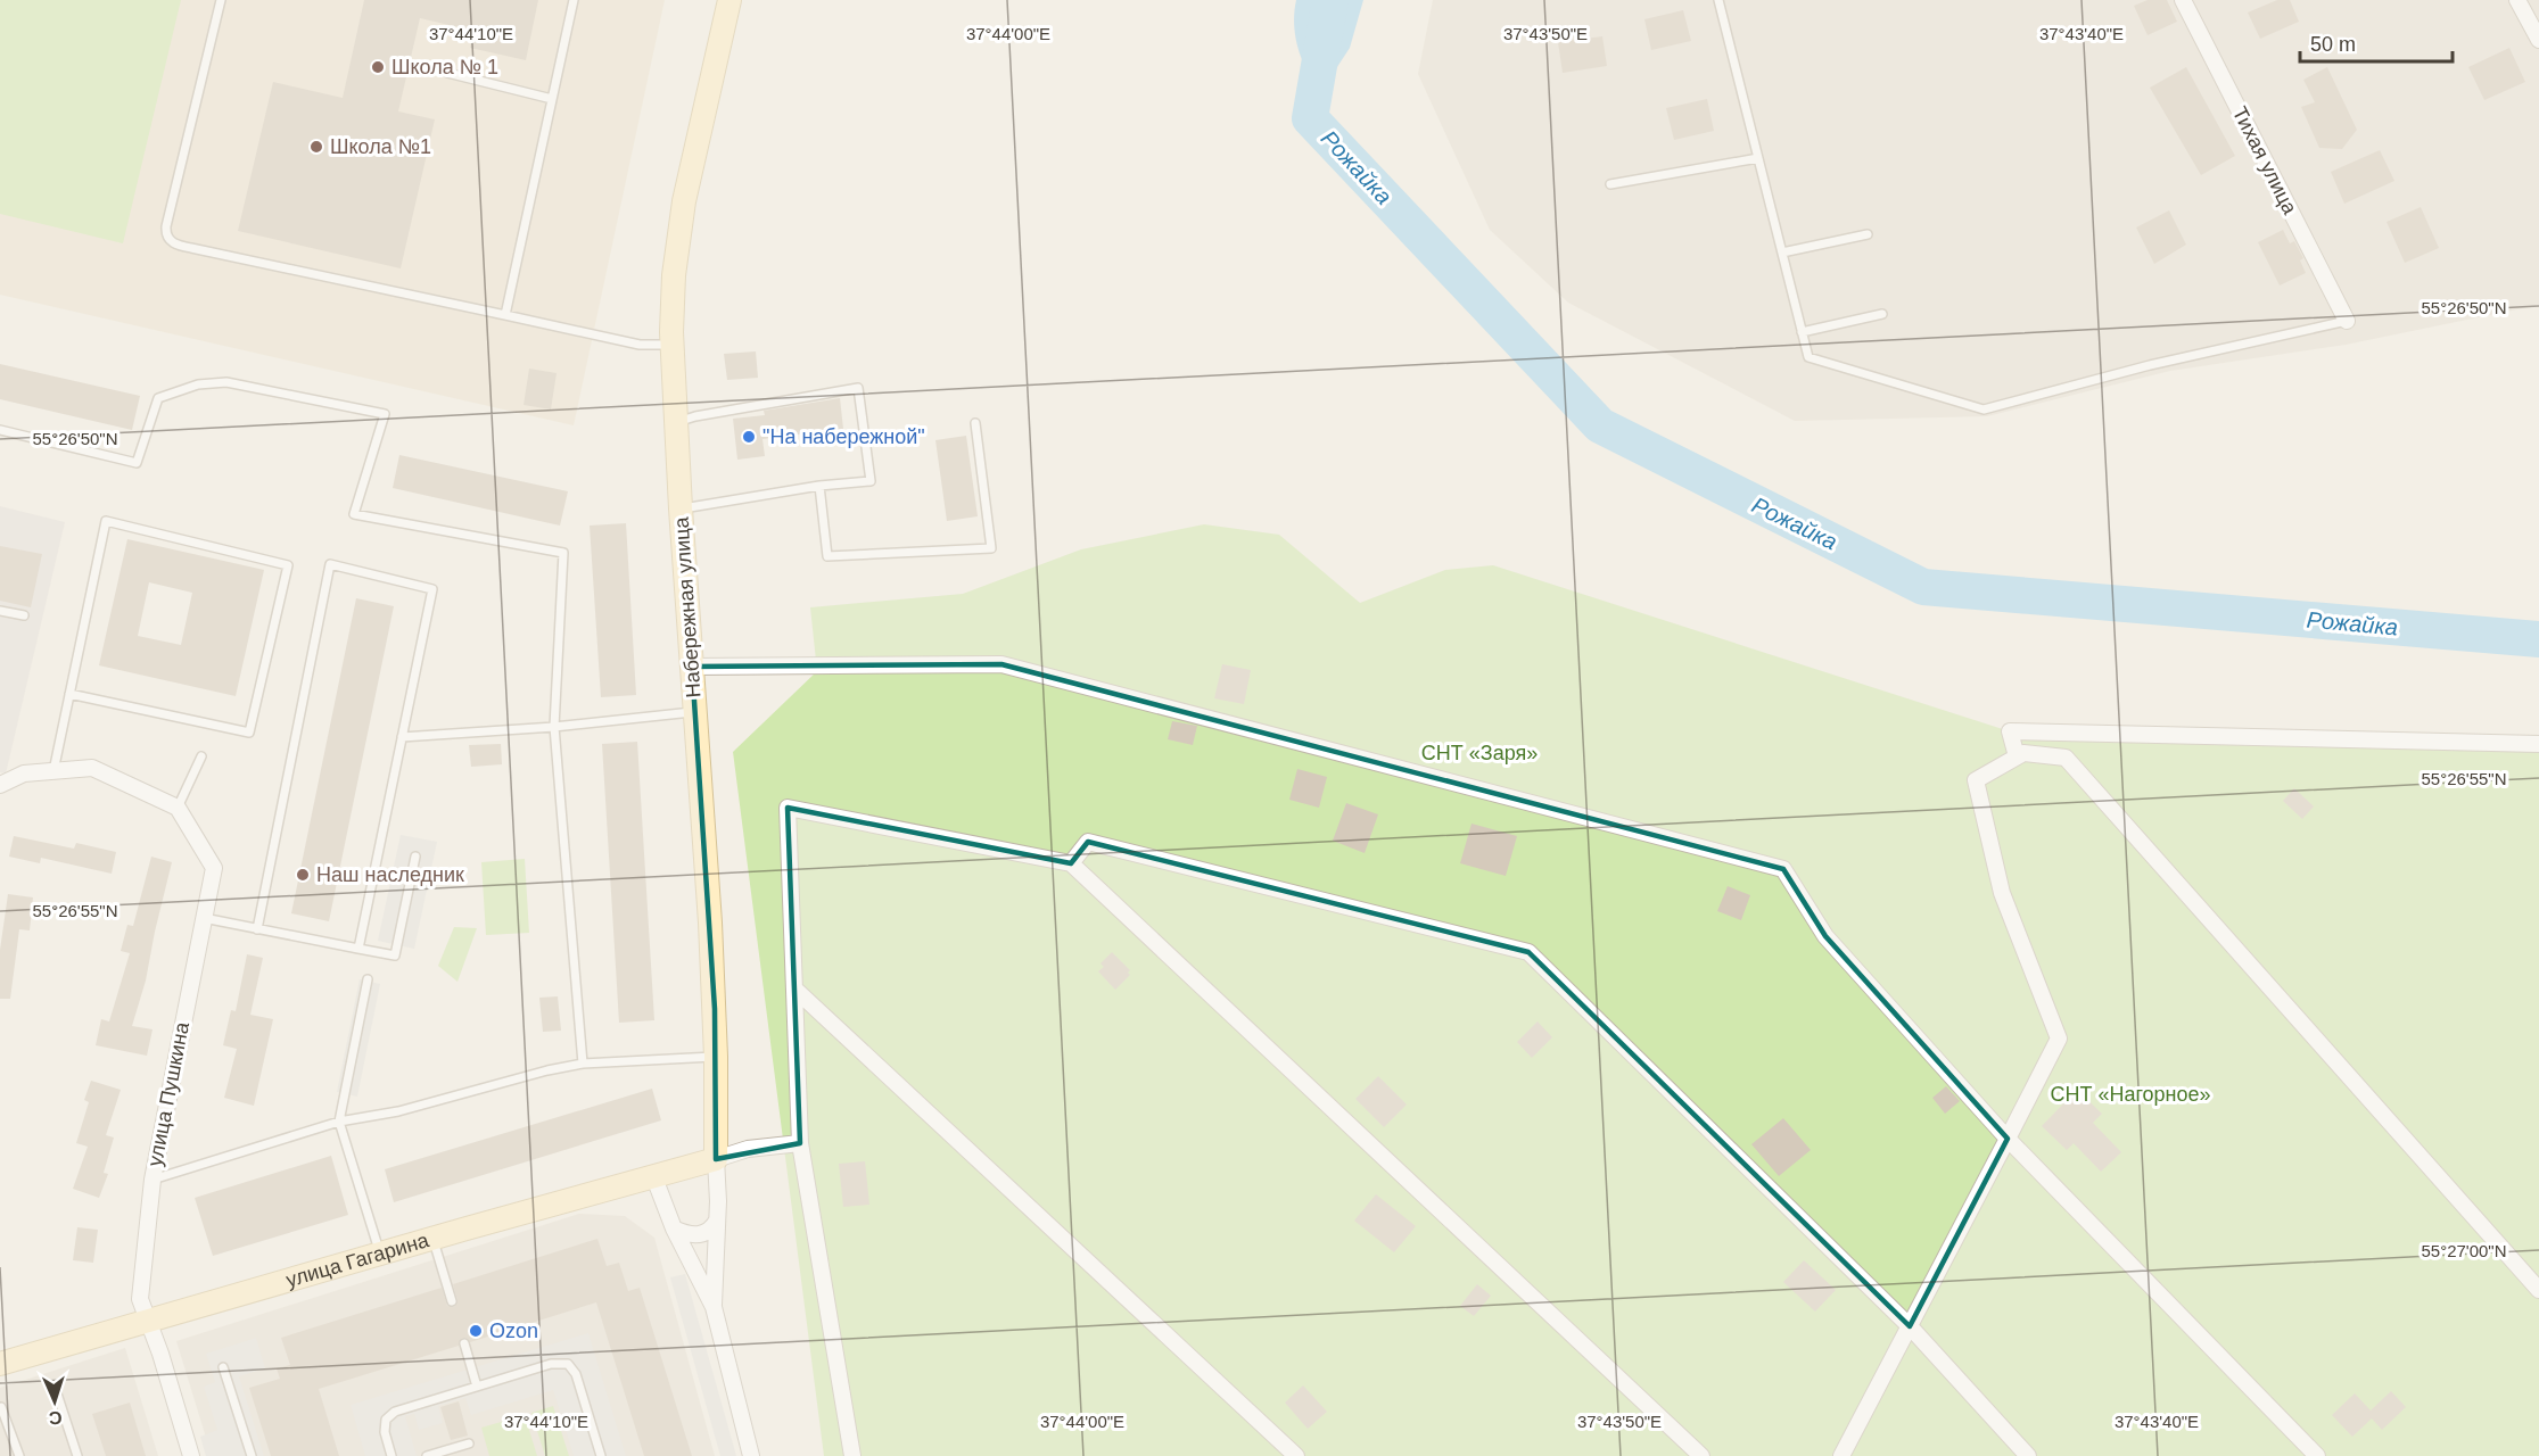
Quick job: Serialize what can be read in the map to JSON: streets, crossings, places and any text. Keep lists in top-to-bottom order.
{
  "streets": {
    "street": [
      "Тихая улица",
      "Набережная улица",
      "улица Пушкина",
      "улица Гагарина"
    ]
  },
  "crossings": [
    ["Набережная улица", "улица Гагарина"],
    ["улица Пушкина", "улица Гагарина"]
  ],
  "water": ["Рожайка"],
  "parks": ["СНТ «Заря»", "СНТ «Нагорное»"],
  "places": [
    "Школа № 1",
    "Школа №1",
    "\"На набережной\"",
    "Наш наследник",
    "Ozon"
  ],
  "scale_bar": "50 m",
  "north": "bottom",
  "coordinates": [
    "37°44'10\"E",
    "37°44'00\"E",
    "37°43'50\"E",
    "37°43'40\"E",
    "55°26'50\"N",
    "55°26'55\"N",
    "55°27'00\"N"
  ]
}
